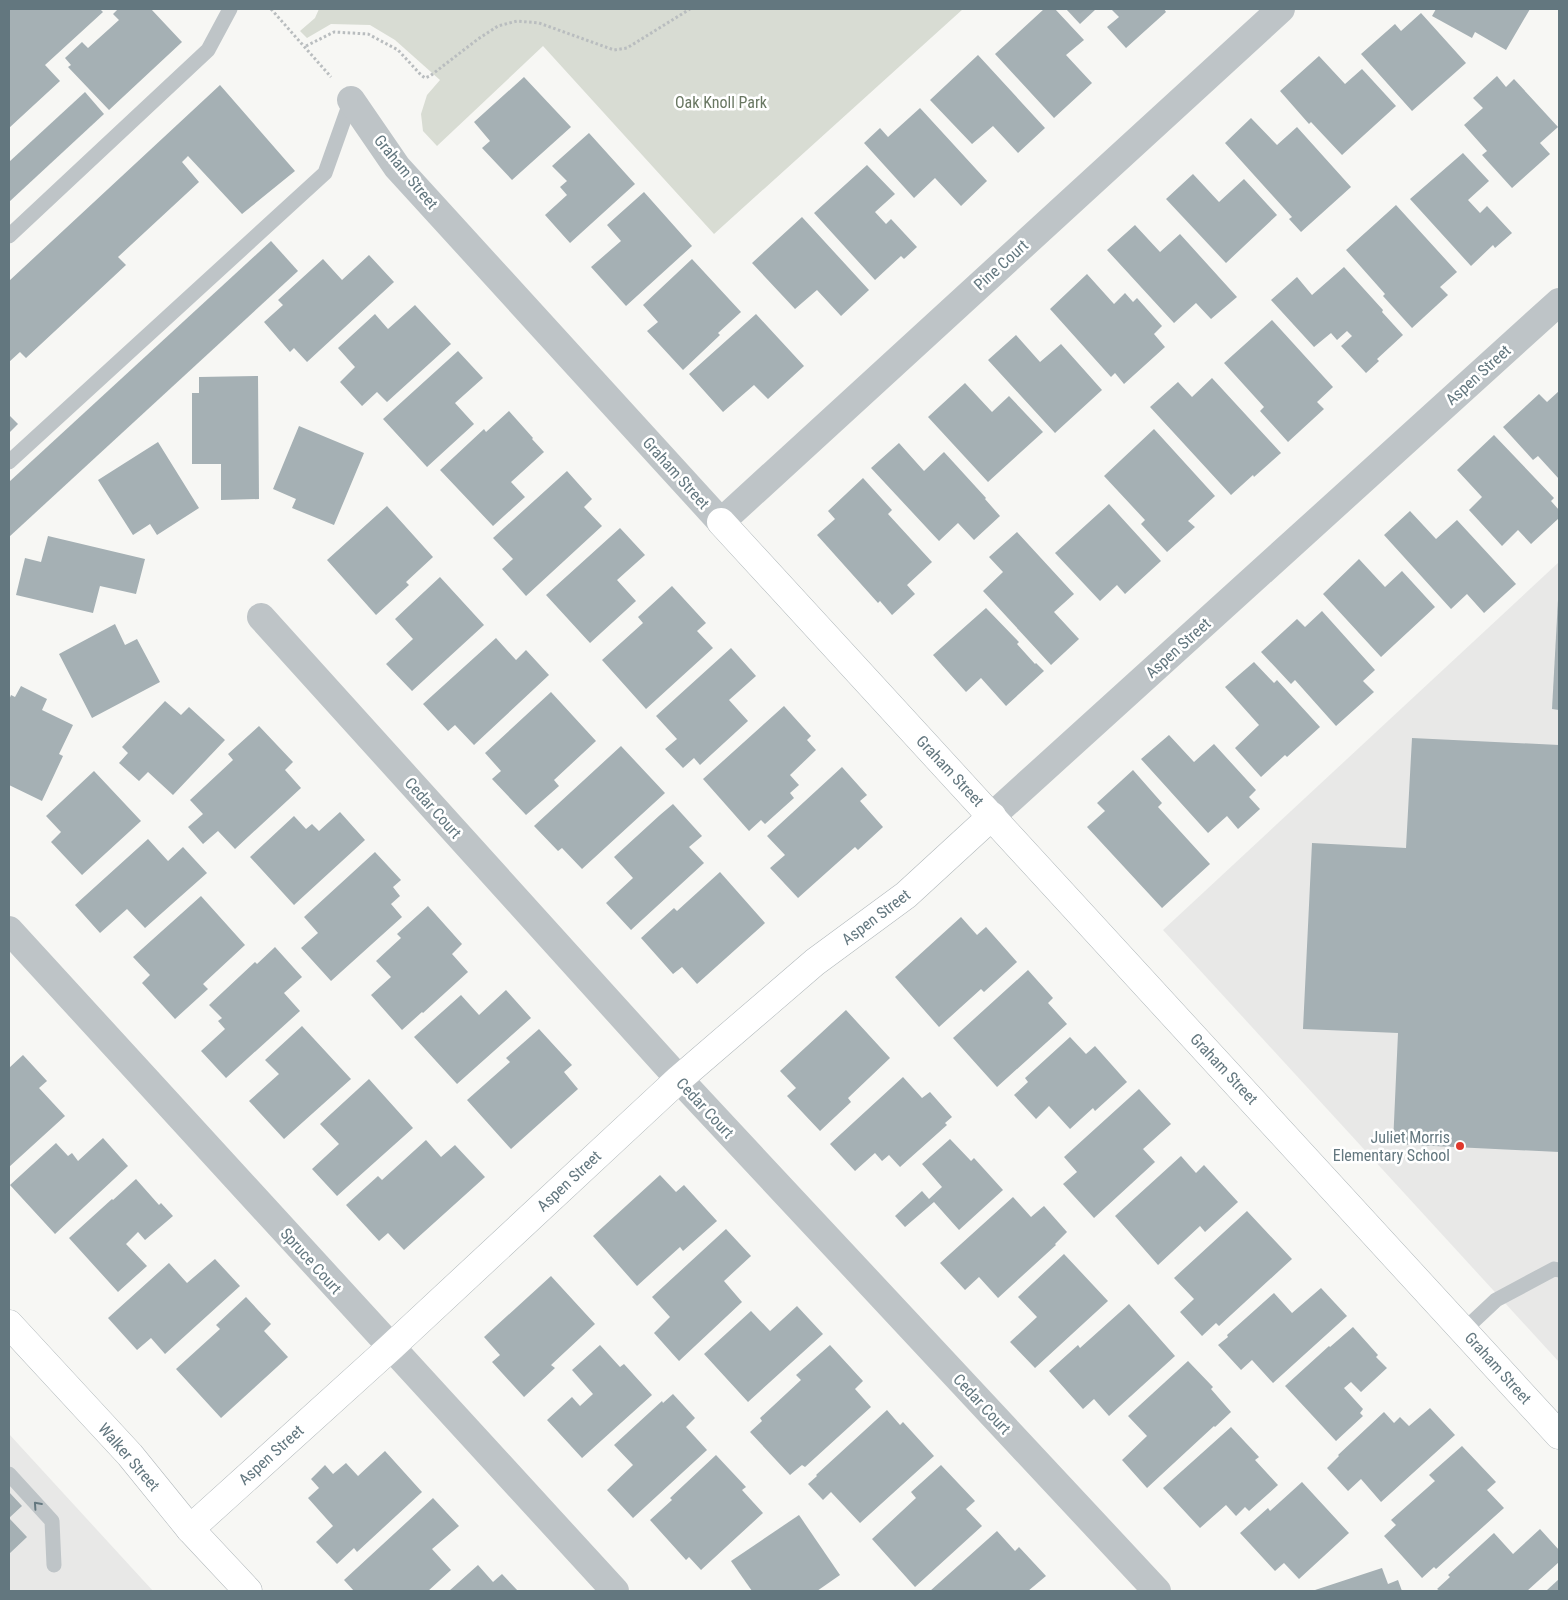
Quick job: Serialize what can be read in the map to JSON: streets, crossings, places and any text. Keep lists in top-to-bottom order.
{
  "streets": {
    "street": [
      "Graham Street",
      "Pine Court",
      "Aspen Street",
      "Cedar Court",
      "Spruce Court",
      "Walker Street"
    ]
  },
  "crossings": [
    ["Graham Street", "Pine Court"],
    ["Graham Street", "Aspen Street"],
    ["Aspen Street", "Cedar Court"],
    ["Aspen Street", "Spruce Court"],
    ["Aspen Street", "Walker Street"]
  ],
  "parks": ["Oak Knoll Park"],
  "places": ["Juliet Morris Elementary School"]
}
